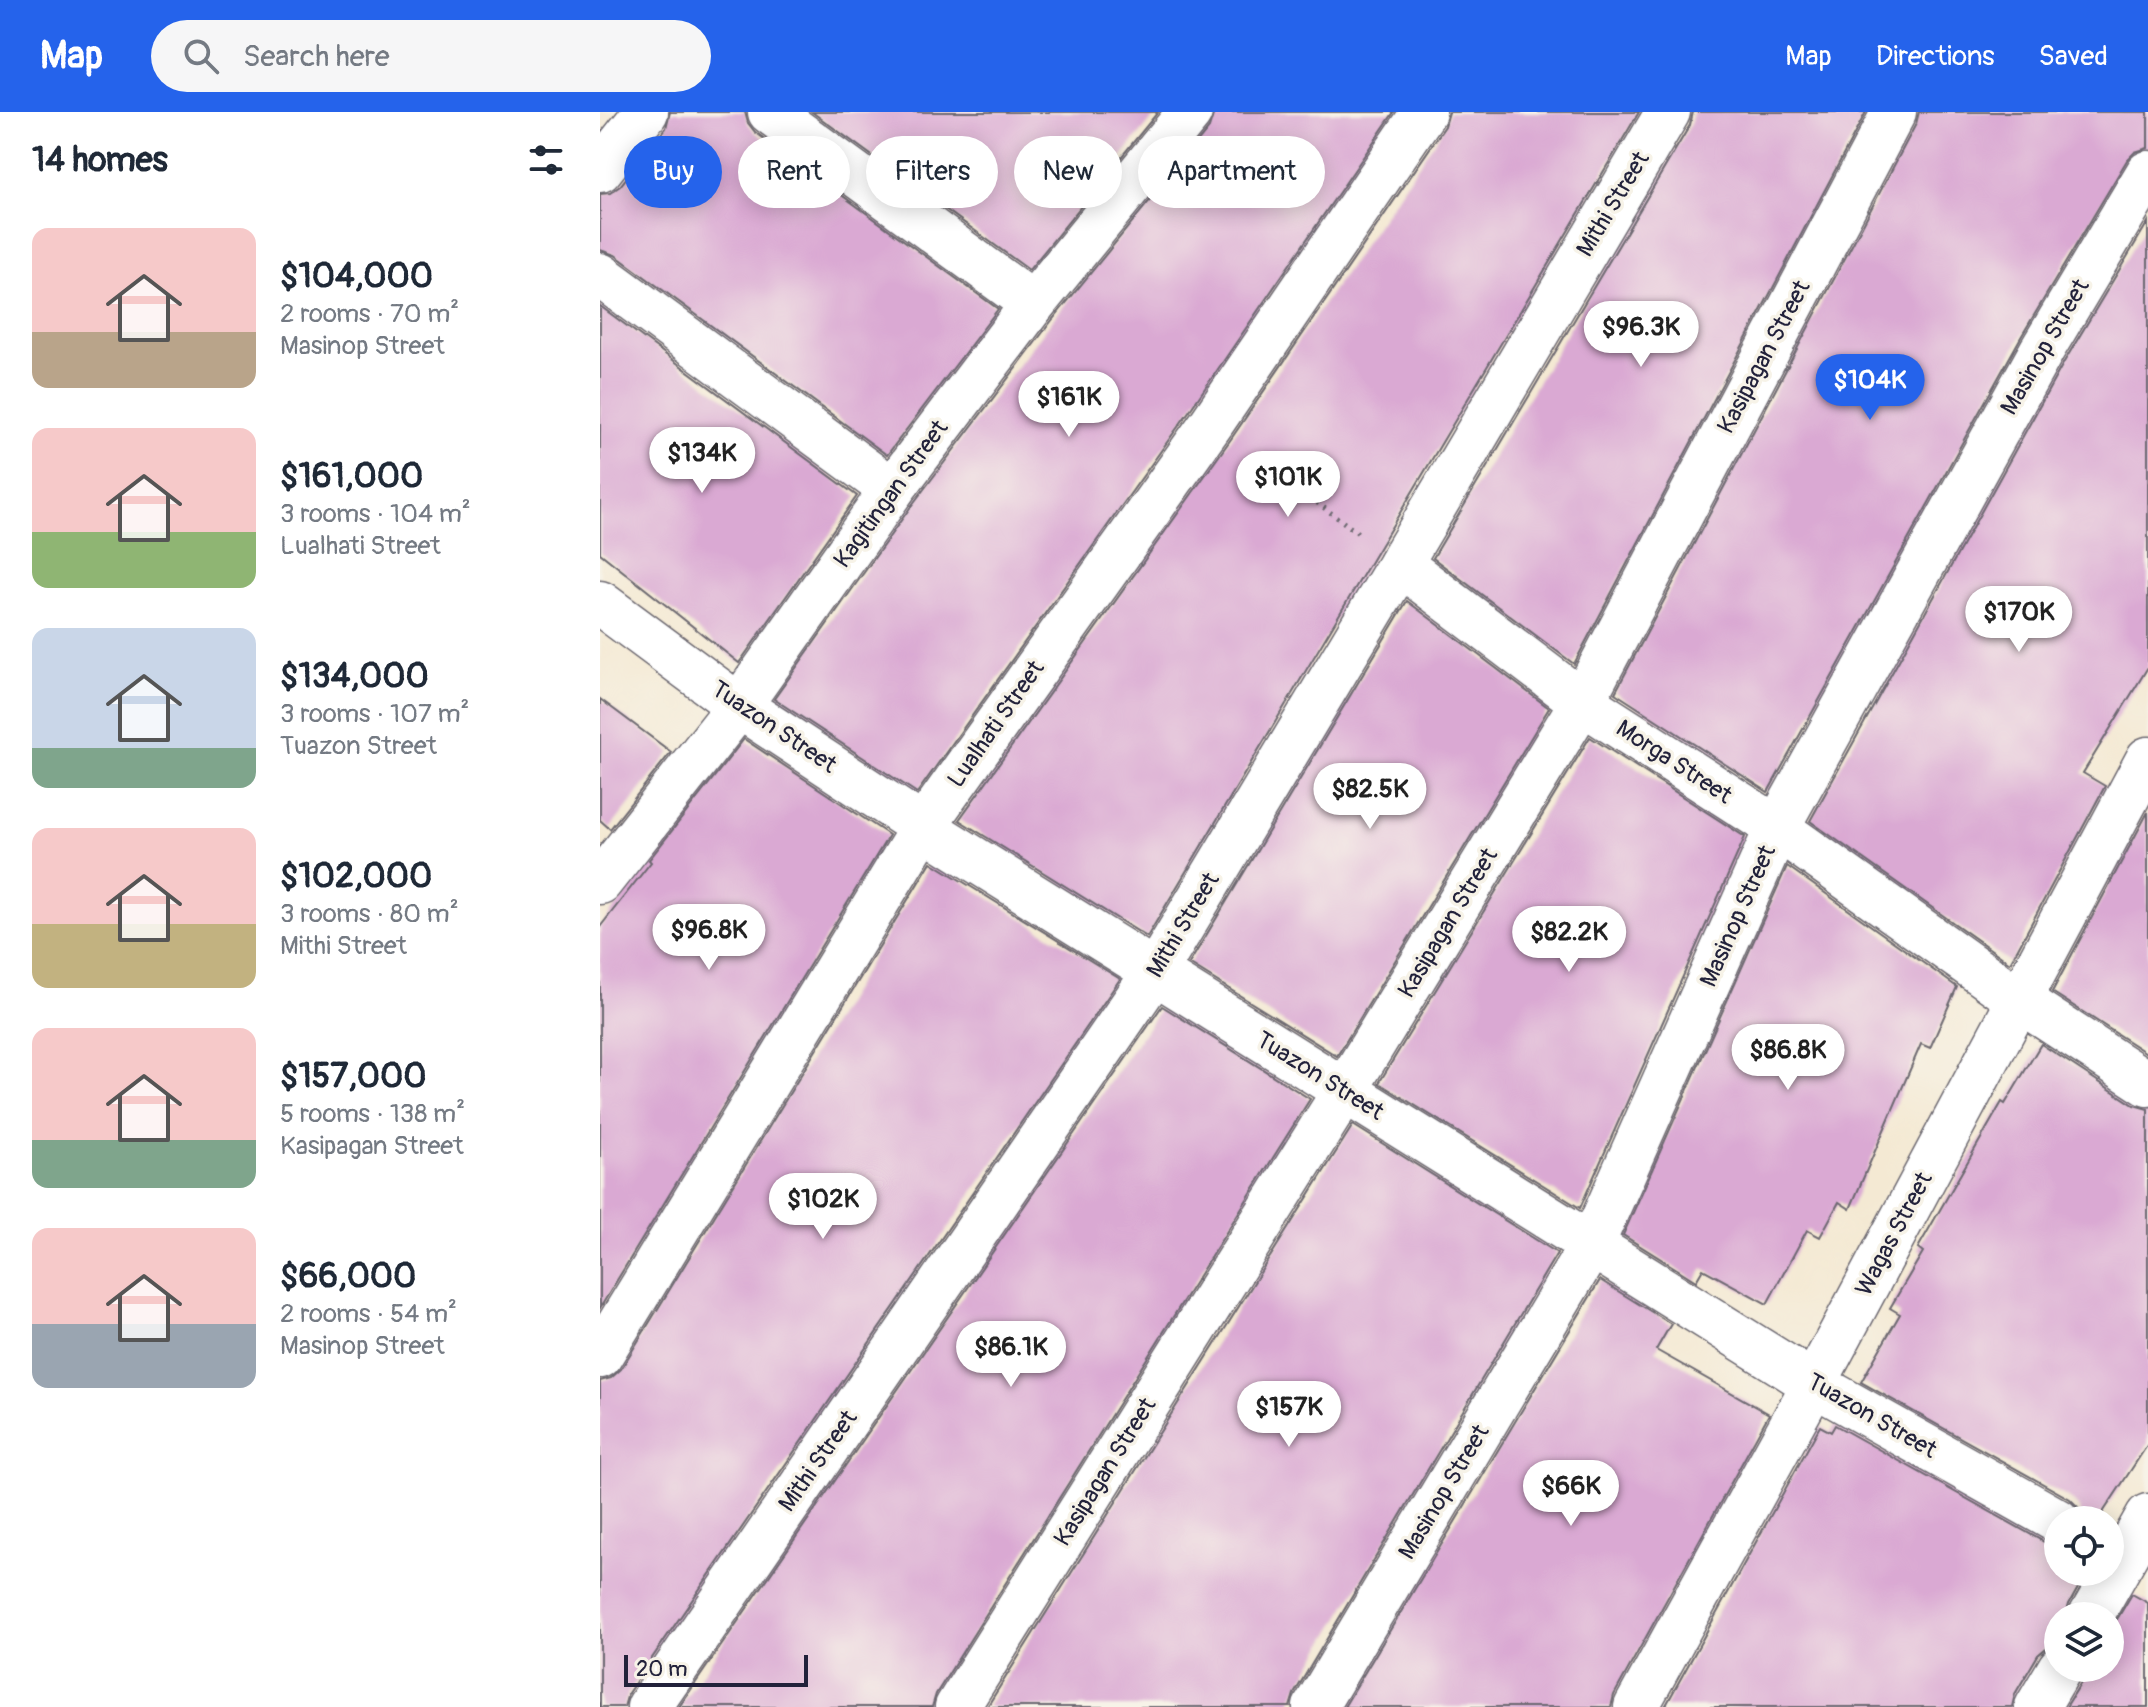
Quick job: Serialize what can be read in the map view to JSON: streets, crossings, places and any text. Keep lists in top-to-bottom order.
{
  "streets": {
    "street": [
      "Mithi Street",
      "Masinop Street",
      "Kasipagan Street",
      "Kagitingan Street",
      "Lualhati Street",
      "Tuazon Street",
      "Morga Street",
      "Wagas Street"
    ]
  },
  "crossings": [
    ["Mithi Street", "Tuazon Street"],
    ["Mithi Street", "Morga Street"],
    ["Masinop Street", "Tuazon Street"],
    ["Masinop Street", "Morga Street"],
    ["Kasipagan Street", "Tuazon Street"],
    ["Kasipagan Street", "Morga Street"],
    ["Kagitingan Street", "Tuazon Street"],
    ["Lualhati Street", "Tuazon Street"],
    ["Tuazon Street", "Wagas Street"],
    ["Morga Street", "Wagas Street"]
  ],
  "scale_bar": "20 m",
  "page": {
    "header": "Map",
    "search": "Search here",
    "nav": ["Map", "Directions", "Saved"],
    "heading": "14 homes",
    "chip": [
      "Buy",
      "Rent",
      "Filters",
      "New",
      "Apartment"
    ],
    "list": [
      {
        "name": "$104,000",
        "note": "2 rooms · 70 m² · Masinop Street"
      },
      {
        "name": "$161,000",
        "note": "3 rooms · 104 m² · Lualhati Street"
      },
      {
        "name": "$134,000",
        "note": "3 rooms · 107 m² · Tuazon Street"
      },
      {
        "name": "$102,000",
        "note": "3 rooms · 80 m² · Mithi Street"
      },
      {
        "name": "$157,000",
        "note": "5 rooms · 138 m² · Kasipagan Street"
      },
      {
        "name": "$66,000",
        "note": "2 rooms · 54 m² · Masinop Street"
      }
    ],
    "price": [
      "$96.3K",
      "$104K",
      "$161K",
      "$134K",
      "$101K",
      "$170K",
      "$82.5K",
      "$96.8K",
      "$82.2K",
      "$86.8K",
      "$102K",
      "$86.1K",
      "$157K",
      "$66K"
    ],
    "scale": "20 m"
  }
}
